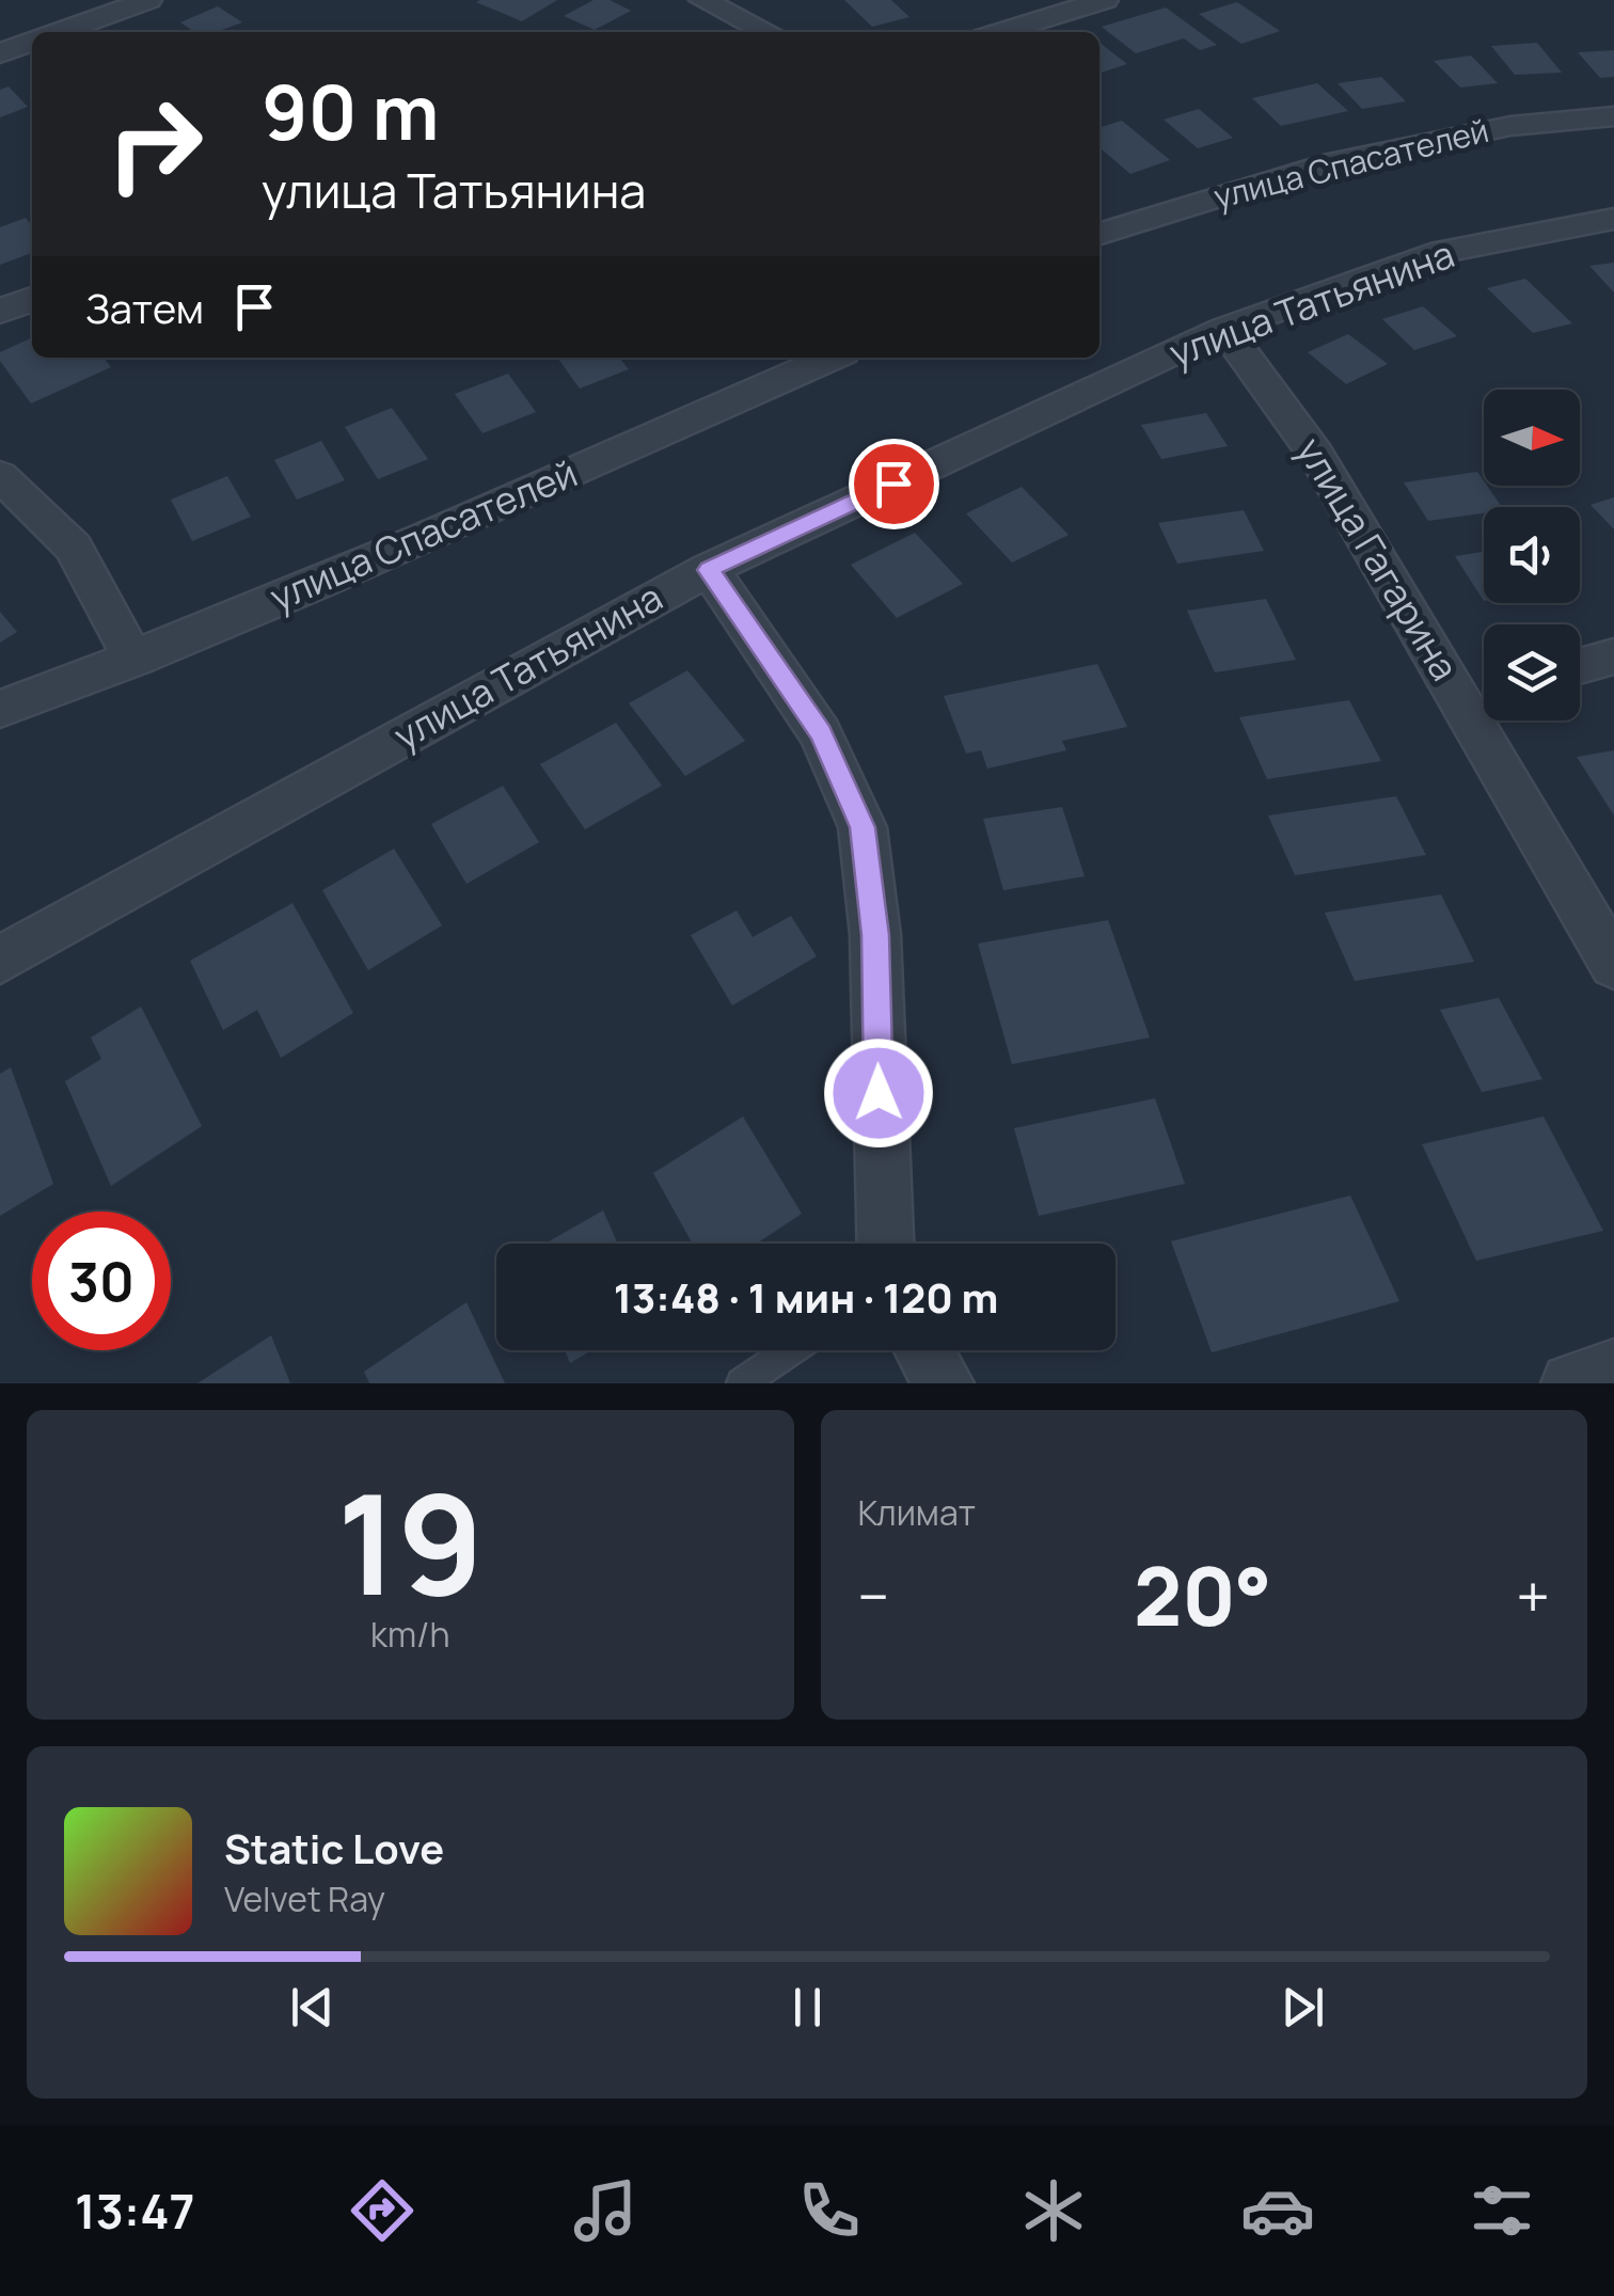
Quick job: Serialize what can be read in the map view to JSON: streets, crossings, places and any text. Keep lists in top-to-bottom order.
{
  "streets": {
    "street": ["улица Спасателей", "улица Татьянина", "улица Гагарина"]
  },
  "crossings": [
    ["улица Татьянина", "улица Гагарина"]
  ],
  "north": "right",
  "page": {
    "turn": ["90 m", "улица Татьянина"],
    "then": "Затем",
    "limit": "30",
    "trip": "13:48 · 1 мин · 120 m",
    "tile": [
      ["19", "km/h"],
      "Климат"
    ],
    "heat": ["−", "20°", "+"],
    "song": ["Static Love", "Velvet Ray"],
    "tabs": "13:47"
  }
}
